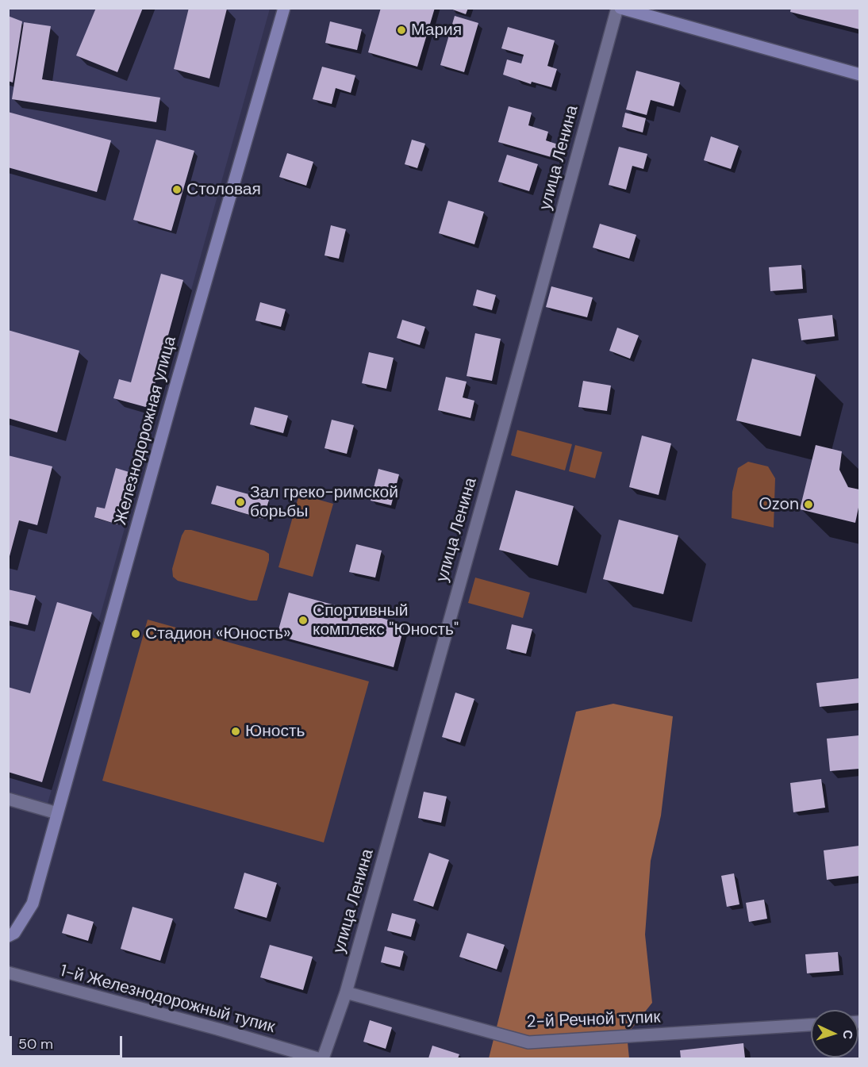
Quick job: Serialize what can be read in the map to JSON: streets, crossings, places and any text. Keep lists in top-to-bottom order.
{
  "streets": {
    "main road": ["Железнодорожная улица"],
    "street": ["улица Ленина", "1-й Железнодорожный тупик", "2-й Речной тупик"]
  },
  "crossings": [
    ["улица Ленина", "2-й Речной тупик"]
  ],
  "places": [
    "Мария",
    "Столовая",
    "Зал греко-римской борьбы",
    "Ozon",
    "Спортивный комплекс \"Юность\"",
    "Стадион «Юность»",
    "Юность"
  ],
  "scale_bar": "50 m",
  "north": "right"
}
